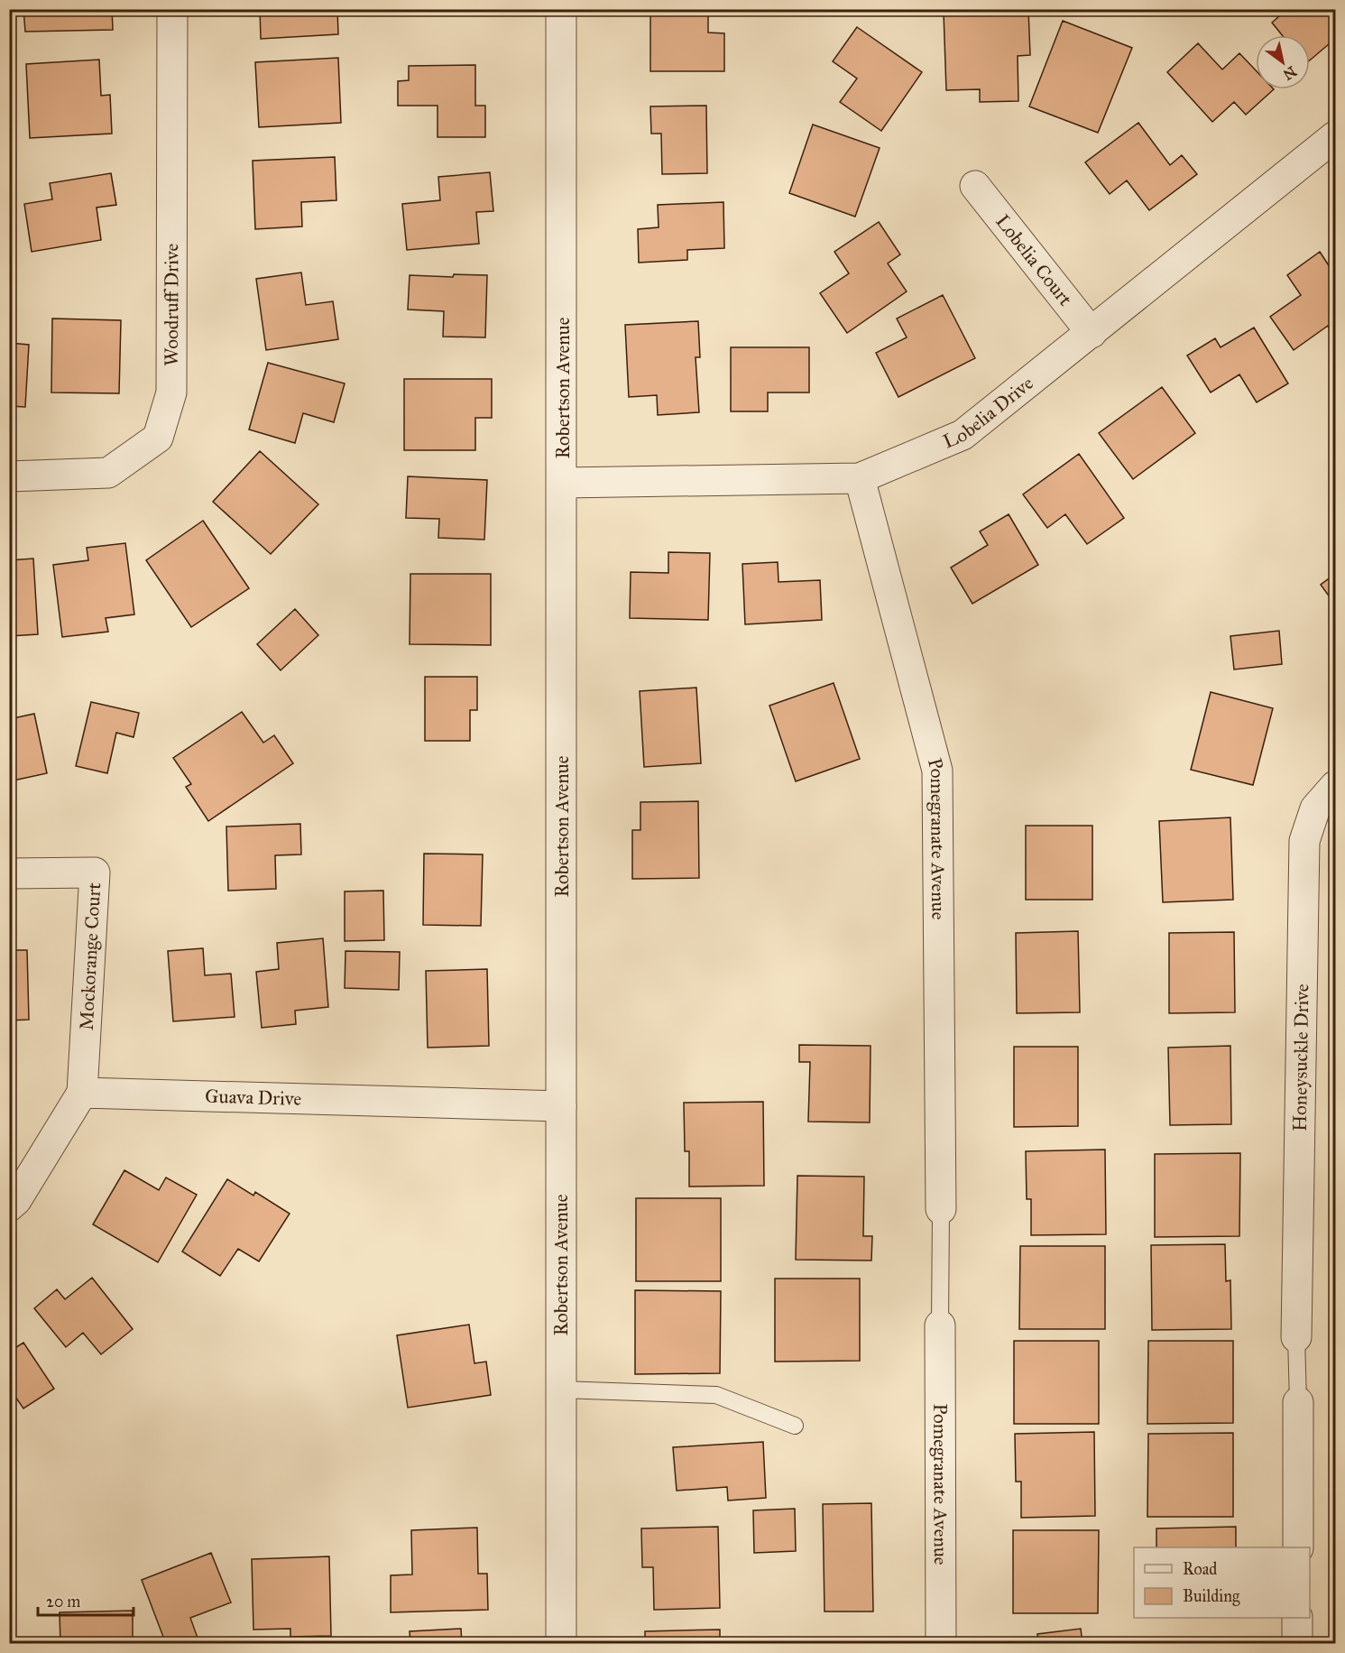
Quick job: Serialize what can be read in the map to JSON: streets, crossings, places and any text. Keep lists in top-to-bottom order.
{
  "streets": {
    "street": [
      "Lobelia Court",
      "Woodruff Drive",
      "Robertson Avenue",
      "Lobelia Drive",
      "Pomegranate Avenue",
      "Mockorange Court",
      "Honeysuckle Drive",
      "Guava Drive"
    ]
  },
  "crossings": [
    ["Lobelia Court", "Lobelia Drive"],
    ["Robertson Avenue", "Lobelia Drive"],
    ["Robertson Avenue", "Guava Drive"],
    ["Lobelia Drive", "Pomegranate Avenue"],
    ["Mockorange Court", "Guava Drive"]
  ],
  "legend": ["Road", "Building"],
  "scale_bar": "20 m",
  "north": "bottom right"
}
